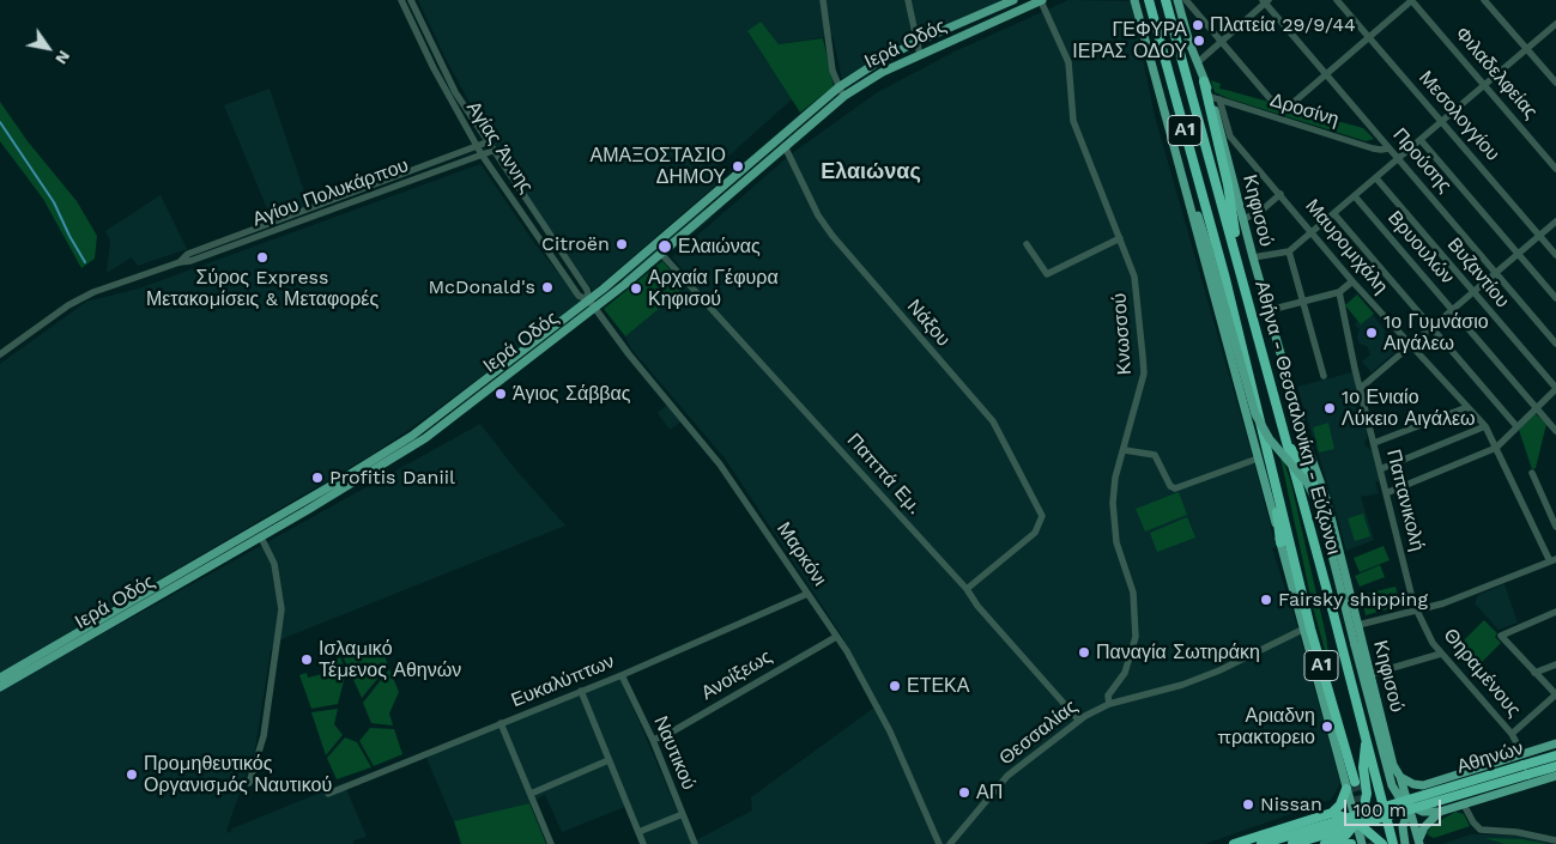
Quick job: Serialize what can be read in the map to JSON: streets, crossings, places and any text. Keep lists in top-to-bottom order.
{
  "streets": {
    "highway": ["Α1", "Αθήνα - Θεσσαλονίκη - Εύζωνοι", "Αθηνών"],
    "main road": ["Ιερά Οδός", "Κηφισού"],
    "street": [
      "Φιλαδελφείας",
      "Δροσίνη",
      "Μεσολογγίου",
      "Αγίας Άννης",
      "Προύσης",
      "Αγίου Πολυκάρπου",
      "Μαυρομιχάλη",
      "Βρυουλών",
      "Βυζαντίου",
      "Νάξου",
      "Κνωσσού",
      "Παππά Εμ.",
      "Παπανικολή",
      "Μαρκόνι",
      "Θηραμένους",
      "Ανοίξεως",
      "Ευκαλύπτων",
      "Θεσσαλίας",
      "Ναυτικού"
    ]
  },
  "crossings": [
    ["Ιερά Οδός", "Αγίας Άννης"],
    ["Ιερά Οδός", "Νάξου"],
    ["Ιερά Οδός", "Κνωσσού"],
    ["Ιερά Οδός", "Παππά Εμ."],
    ["Ιερά Οδός", "Μαρκόνι"],
    ["Δροσίνη", "Προύσης"],
    ["Δροσίνη", "Κηφισού"],
    ["Δροσίνη", "Μαυρομιχάλη"],
    ["Αγίας Άννης", "Αγίου Πολυκάρπου"],
    ["Αγίας Άννης", "Μαρκόνι"],
    ["Κηφισού", "Μαυρομιχάλη"],
    ["Νάξου", "Παππά Εμ."],
    ["Κνωσσού", "Θεσσαλίας"],
    ["Παππά Εμ.", "Θεσσαλίας"],
    ["Παπανικολή", "Θηραμένους"],
    ["Μαρκόνι", "Ανοίξεως"],
    ["Μαρκόνι", "Ευκαλύπτων"],
    ["Θηραμένους", "Αθηνών"],
    ["Ανοίξεως", "Ναυτικού"],
    ["Ευκαλύπτων", "Ναυτικού"]
  ],
  "districts": ["Ελαιώνας"],
  "places": [
    "Πλατεία 29/9/44",
    "ΓΕΦΥΡΑ ΙΕΡΑΣ ΟΔΟΥ",
    "ΑΜΑΞΟΣΤΑΣΙΟ ΔΗΜΟΥ",
    "Citroën",
    "Ελαιώνας",
    "Σύρος Express Μετακομίσεις & Μεταφορές",
    "McDonald's",
    "Αρχαία Γέφυρα Κηφισού",
    "1ο Γυμνάσιο Αιγάλεω",
    "Άγιος Σάββας",
    "1ο Ενιαίο Λύκειο Αιγάλεω",
    "Profitis Daniil",
    "Fairsky shipping",
    "Παναγία Σωτηράκη",
    "Ισλαμικό Τέμενος Αθηνών",
    "ΕΤΕΚΑ",
    "Αριαδνη πρακτορειο",
    "Προμηθευτικός Οργανισμός Ναυτικού",
    "ΑΠ",
    "Nissan"
  ],
  "scale_bar": "100 m",
  "north": "bottom right"
}
